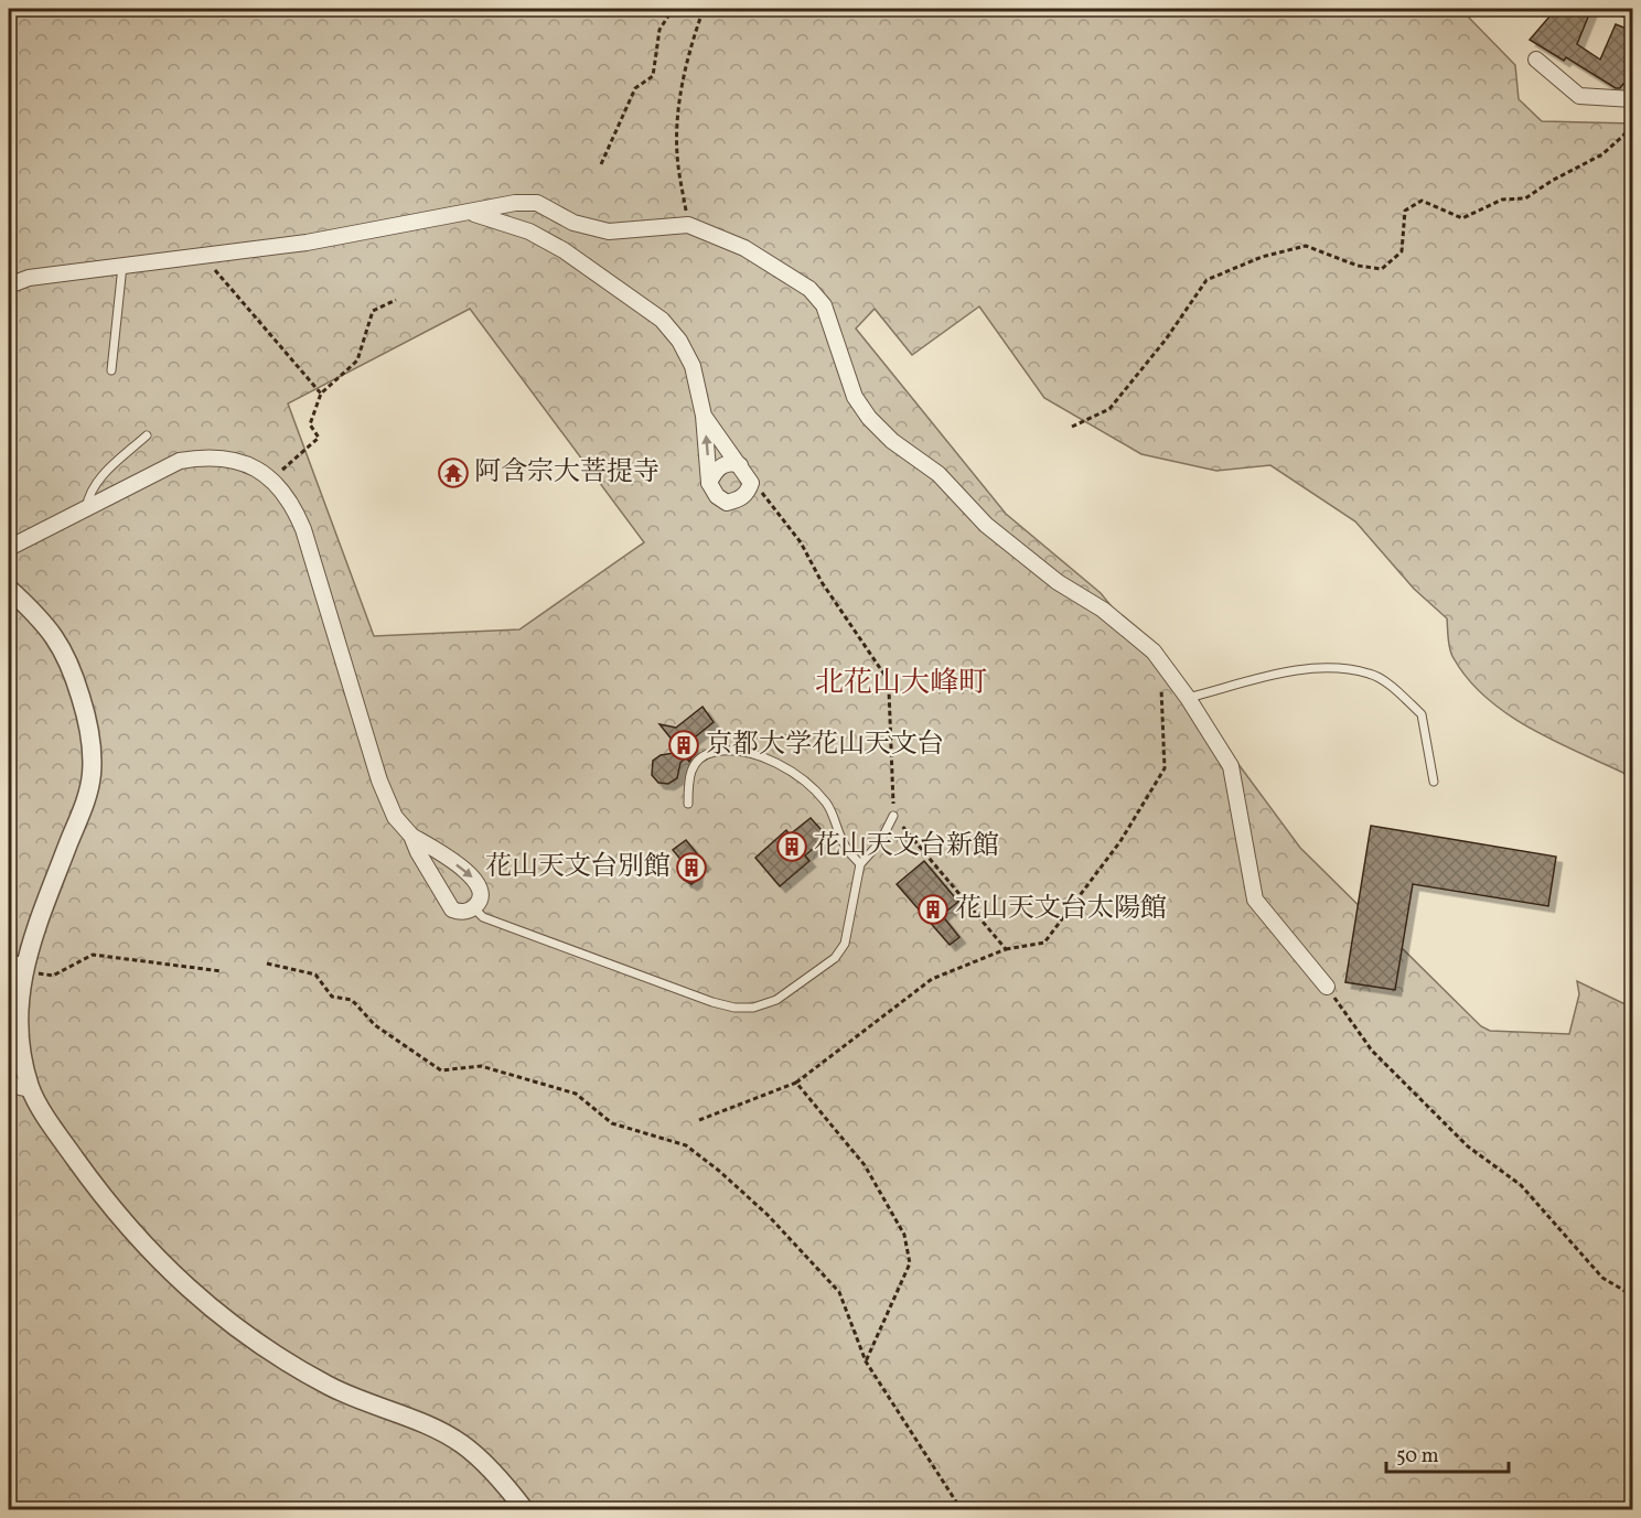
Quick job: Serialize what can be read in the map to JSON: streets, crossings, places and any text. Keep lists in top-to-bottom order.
{
  "districts": ["北花山大峰町"],
  "places": {
    "temple": ["阿含宗大菩提寺"],
    "building": [
      "京都大学花山天文台",
      "花山天文台新館",
      "花山天文台別館",
      "花山天文台太陽館"
    ]
  },
  "scale_bar": "50 m"
}
